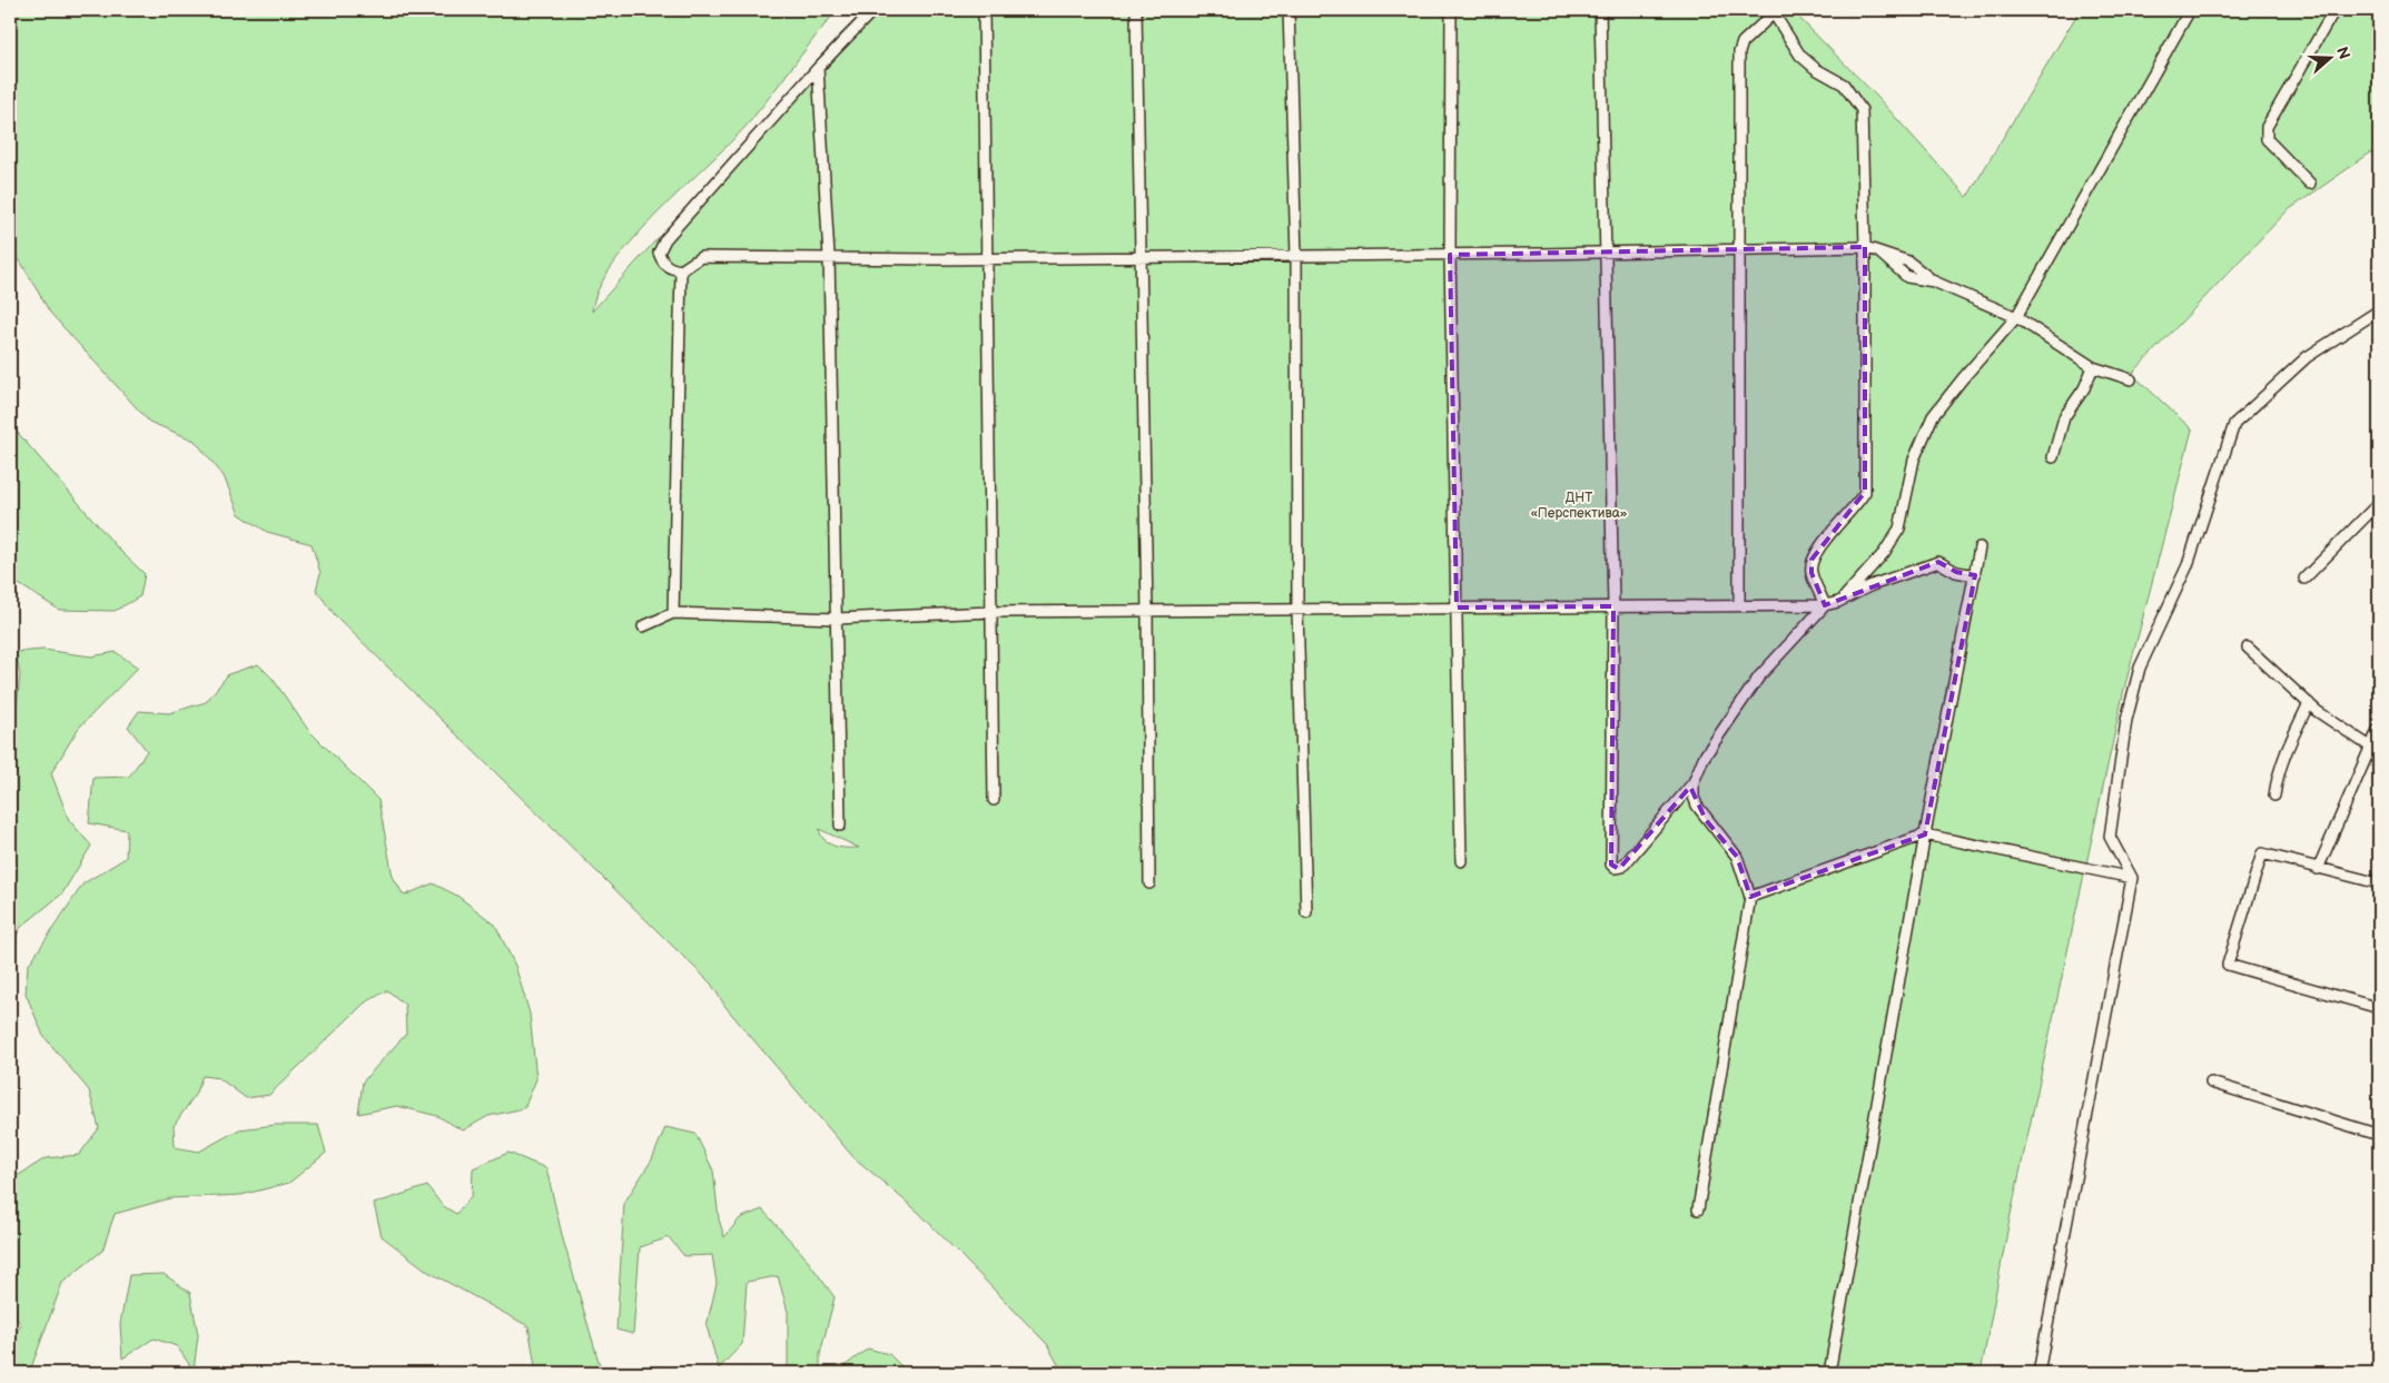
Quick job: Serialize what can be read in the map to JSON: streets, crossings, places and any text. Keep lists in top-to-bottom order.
{
  "parks": ["ДНТ «Перспектива»"],
  "north": "right"
}
